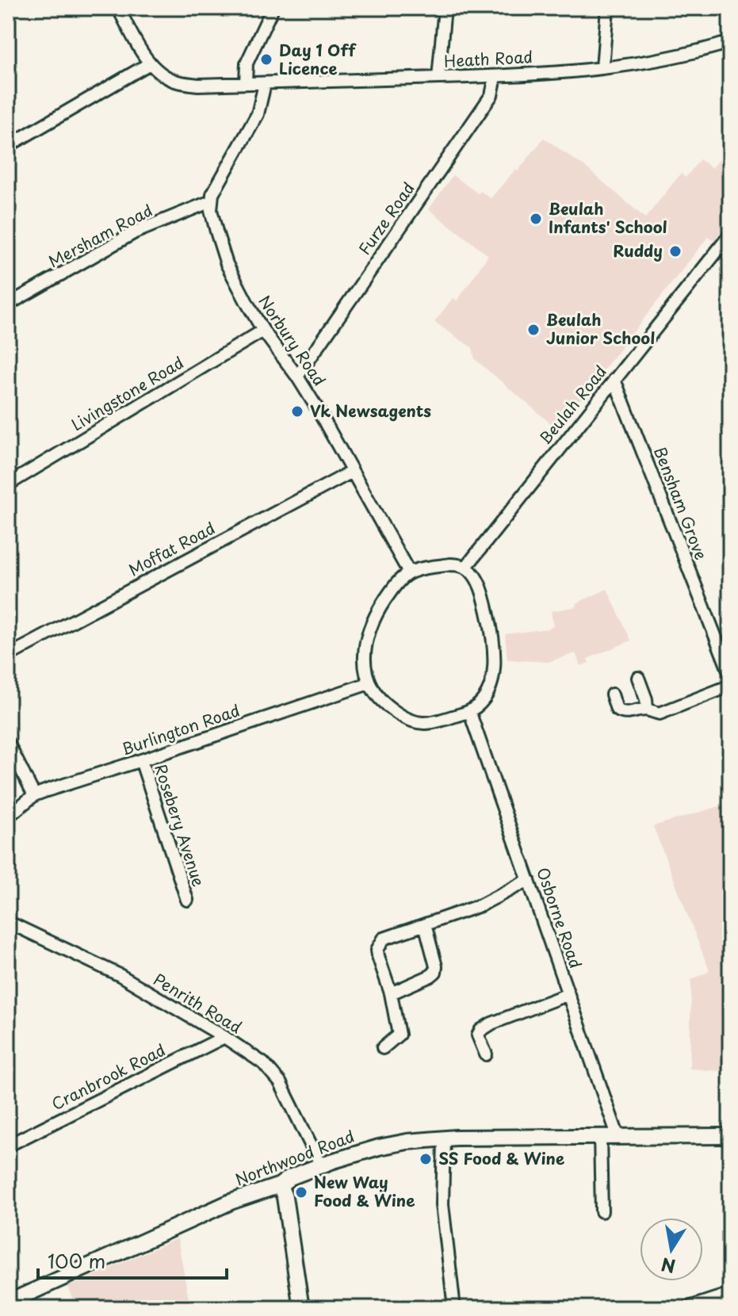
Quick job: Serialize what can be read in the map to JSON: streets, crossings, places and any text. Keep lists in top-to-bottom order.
{
  "streets": {
    "street": [
      "Heath Road",
      "Furze Road",
      "Mersham Road",
      "Norbury Road",
      "Livingstone Road",
      "Beulah Road",
      "Bensham Grove",
      "Moffat Road",
      "Burlington Road",
      "Rosebery Avenue",
      "Osborne Road",
      "Penrith Road",
      "Cranbrook Road",
      "Northwood Road"
    ]
  },
  "crossings": [
    ["Heath Road", "Furze Road"],
    ["Furze Road", "Norbury Road"],
    ["Mersham Road", "Norbury Road"],
    ["Norbury Road", "Livingstone Road"],
    ["Norbury Road", "Beulah Road"],
    ["Norbury Road", "Moffat Road"],
    ["Norbury Road", "Burlington Road"],
    ["Norbury Road", "Osborne Road"],
    ["Beulah Road", "Bensham Grove"],
    ["Beulah Road", "Burlington Road"],
    ["Beulah Road", "Osborne Road"],
    ["Burlington Road", "Rosebery Avenue"],
    ["Burlington Road", "Osborne Road"],
    ["Osborne Road", "Northwood Road"],
    ["Penrith Road", "Cranbrook Road"],
    ["Penrith Road", "Northwood Road"]
  ],
  "places": [
    "Day 1 Off Licence",
    "Beulah Infants' School",
    "Ruddy",
    "Beulah Junior School",
    "Vk Newsagents",
    "SS Food & Wine",
    "New Way Food & Wine"
  ],
  "scale_bar": "100 m",
  "north": "bottom"
}
